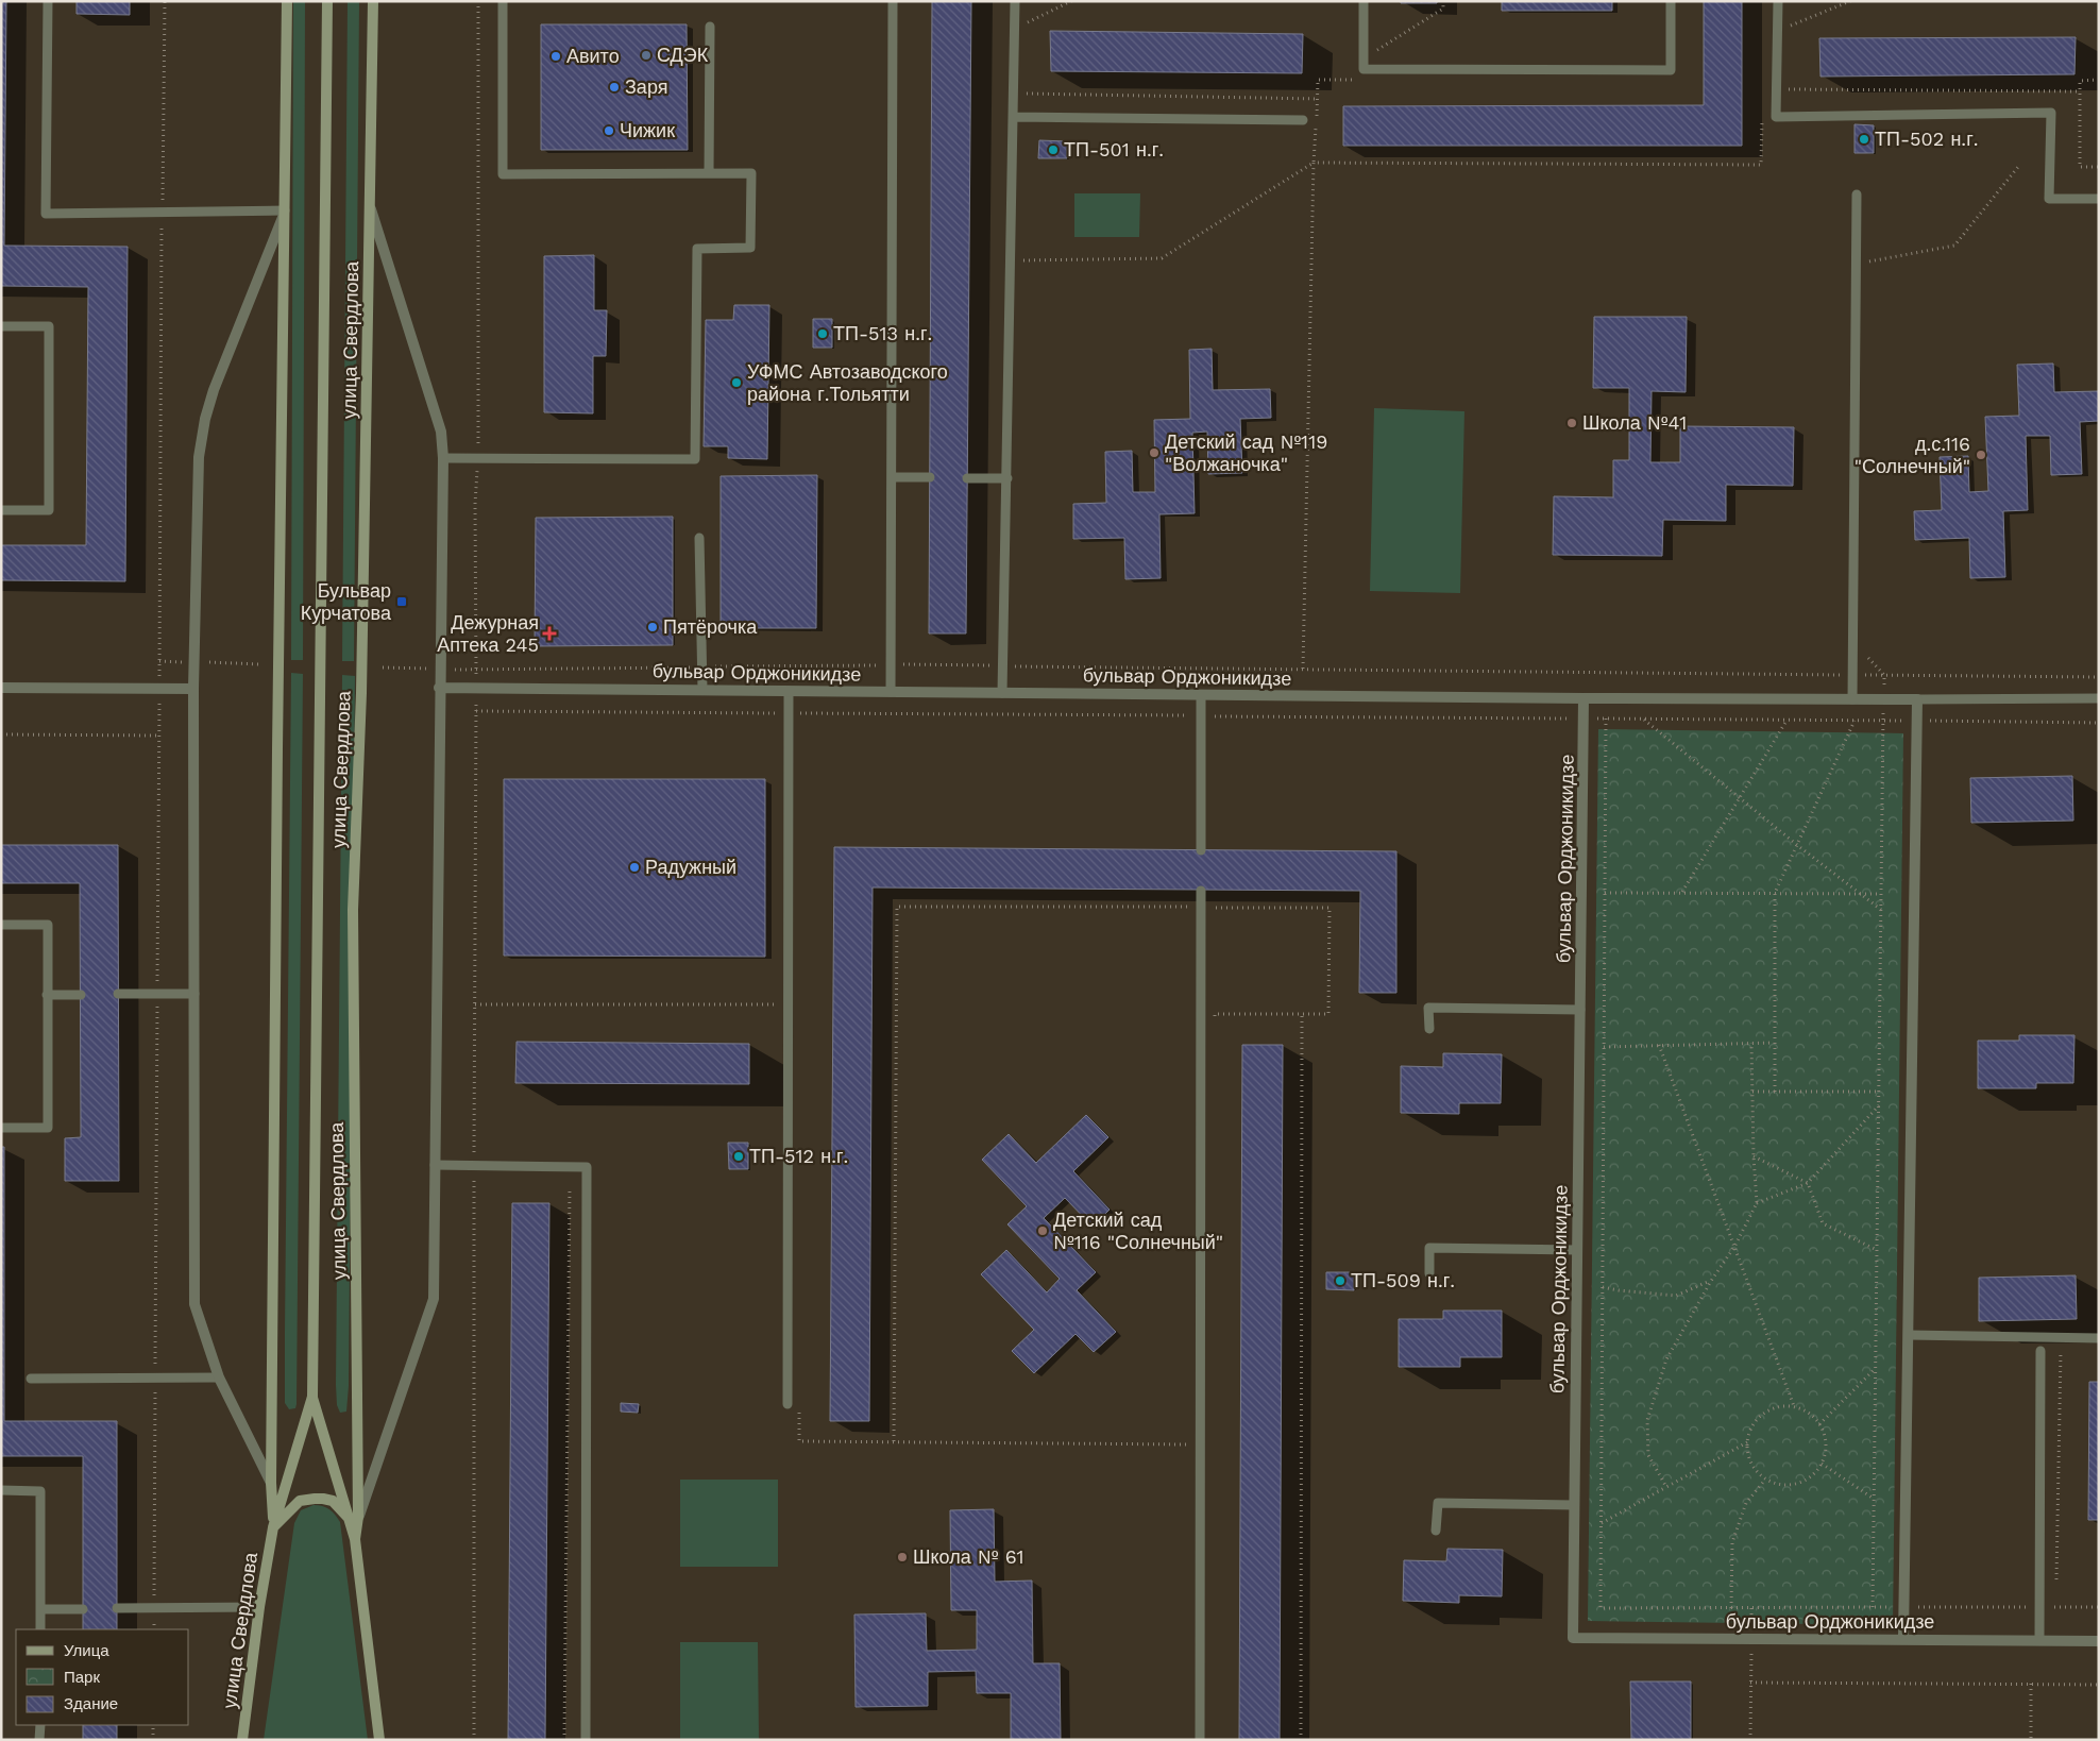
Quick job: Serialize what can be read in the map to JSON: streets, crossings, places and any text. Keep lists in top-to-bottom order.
{
  "streets": {
    "main road": ["улица Свердлова"],
    "street": ["бульвар Орджоникидзе"]
  },
  "places": {
    "other": [
      "СДЭК",
      "Авито",
      "Заря",
      "Чижик",
      "ТП-502 н.г.",
      "ТП-501 н.г.",
      "ТП-513 н.г.",
      "УФМС Автозаводского района г.Тольятти",
      "Школа №41",
      "Детский сад №119 \"Волжаночка\"",
      "д.с.116 \"Солнечный\"",
      "Пятёрочка",
      "Радужный",
      "ТП-512 н.г.",
      "Детский сад №116 \"Солнечный\"",
      "ТП-509 н.г.",
      "Школа № 61"
    ],
    "transit": ["Бульвар Курчатова"],
    "health": ["Дежурная Аптека 245"]
  },
  "legend": ["Улица", "Парк", "Здание"]
}
